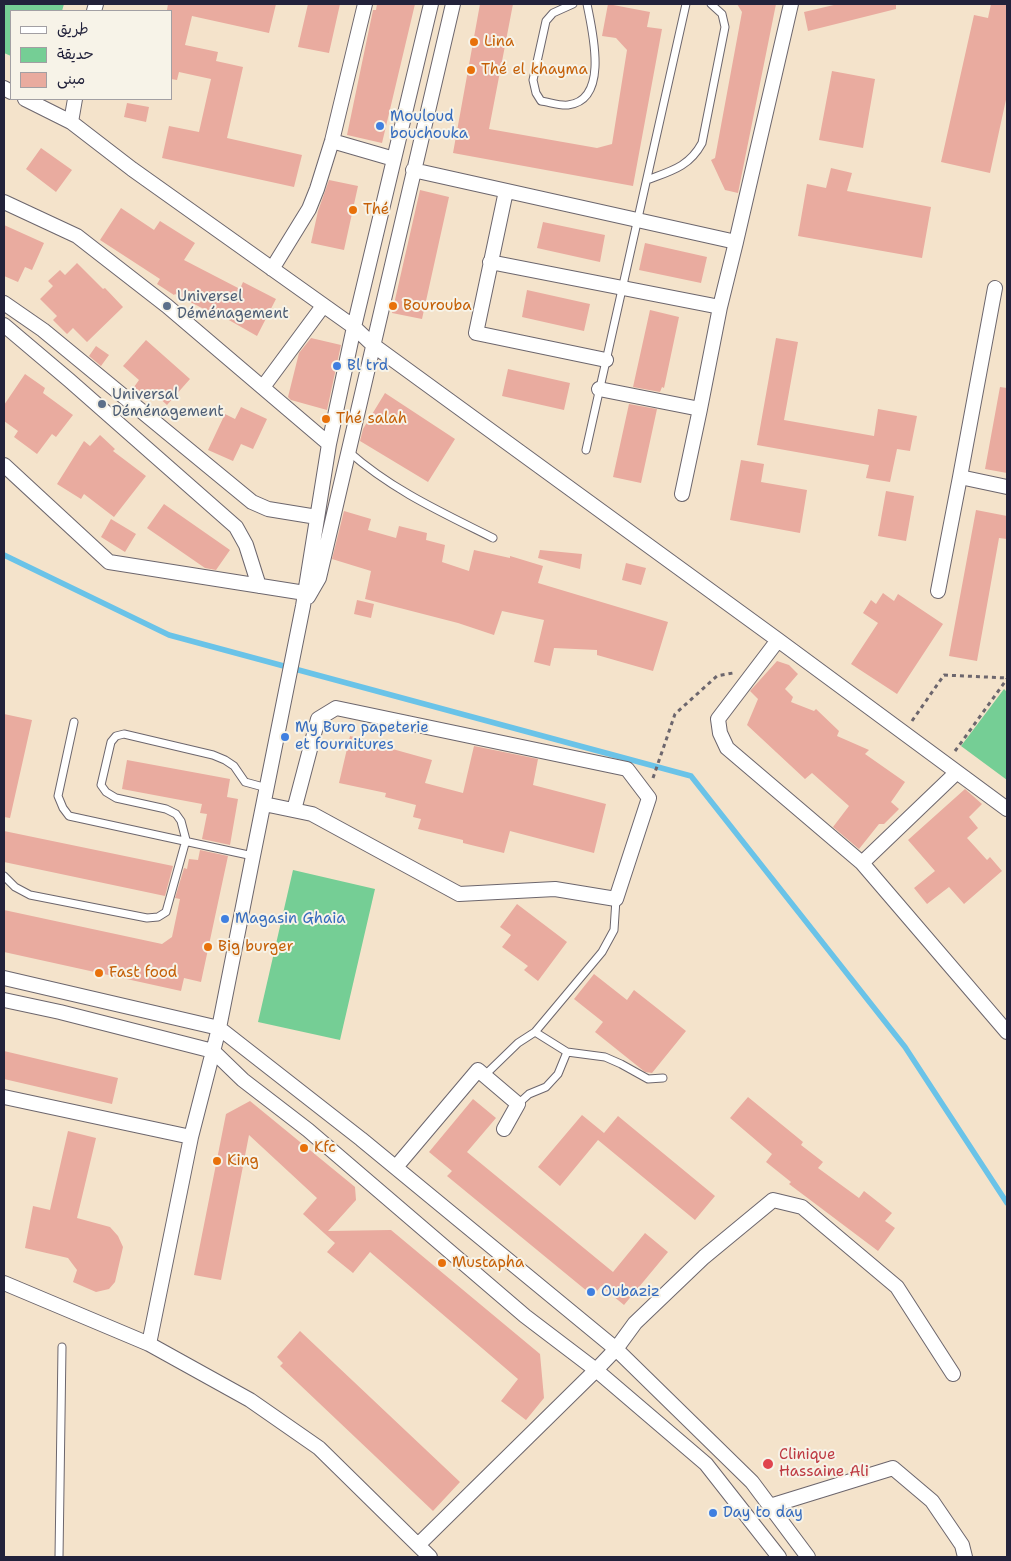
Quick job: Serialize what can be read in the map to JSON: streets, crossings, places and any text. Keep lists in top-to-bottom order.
{
  "places": [
    "Lina",
    "Thé el khayma",
    "Mouloud bouchouka",
    "Thé",
    "Universel Déménagement",
    "Bourouba",
    "Bl trd",
    "Universal Déménagement",
    "Thé salah",
    "My Buro papeterie et fournitures",
    "Magasin Ghaia",
    "Big burger",
    "Fast food",
    "Kfc",
    "King",
    "Mustapha",
    "Oubaziz",
    "Clinique Hassaine Ali",
    "Day to day"
  ],
  "legend": ["طريق", "حديقة", "مبنى"]
}
